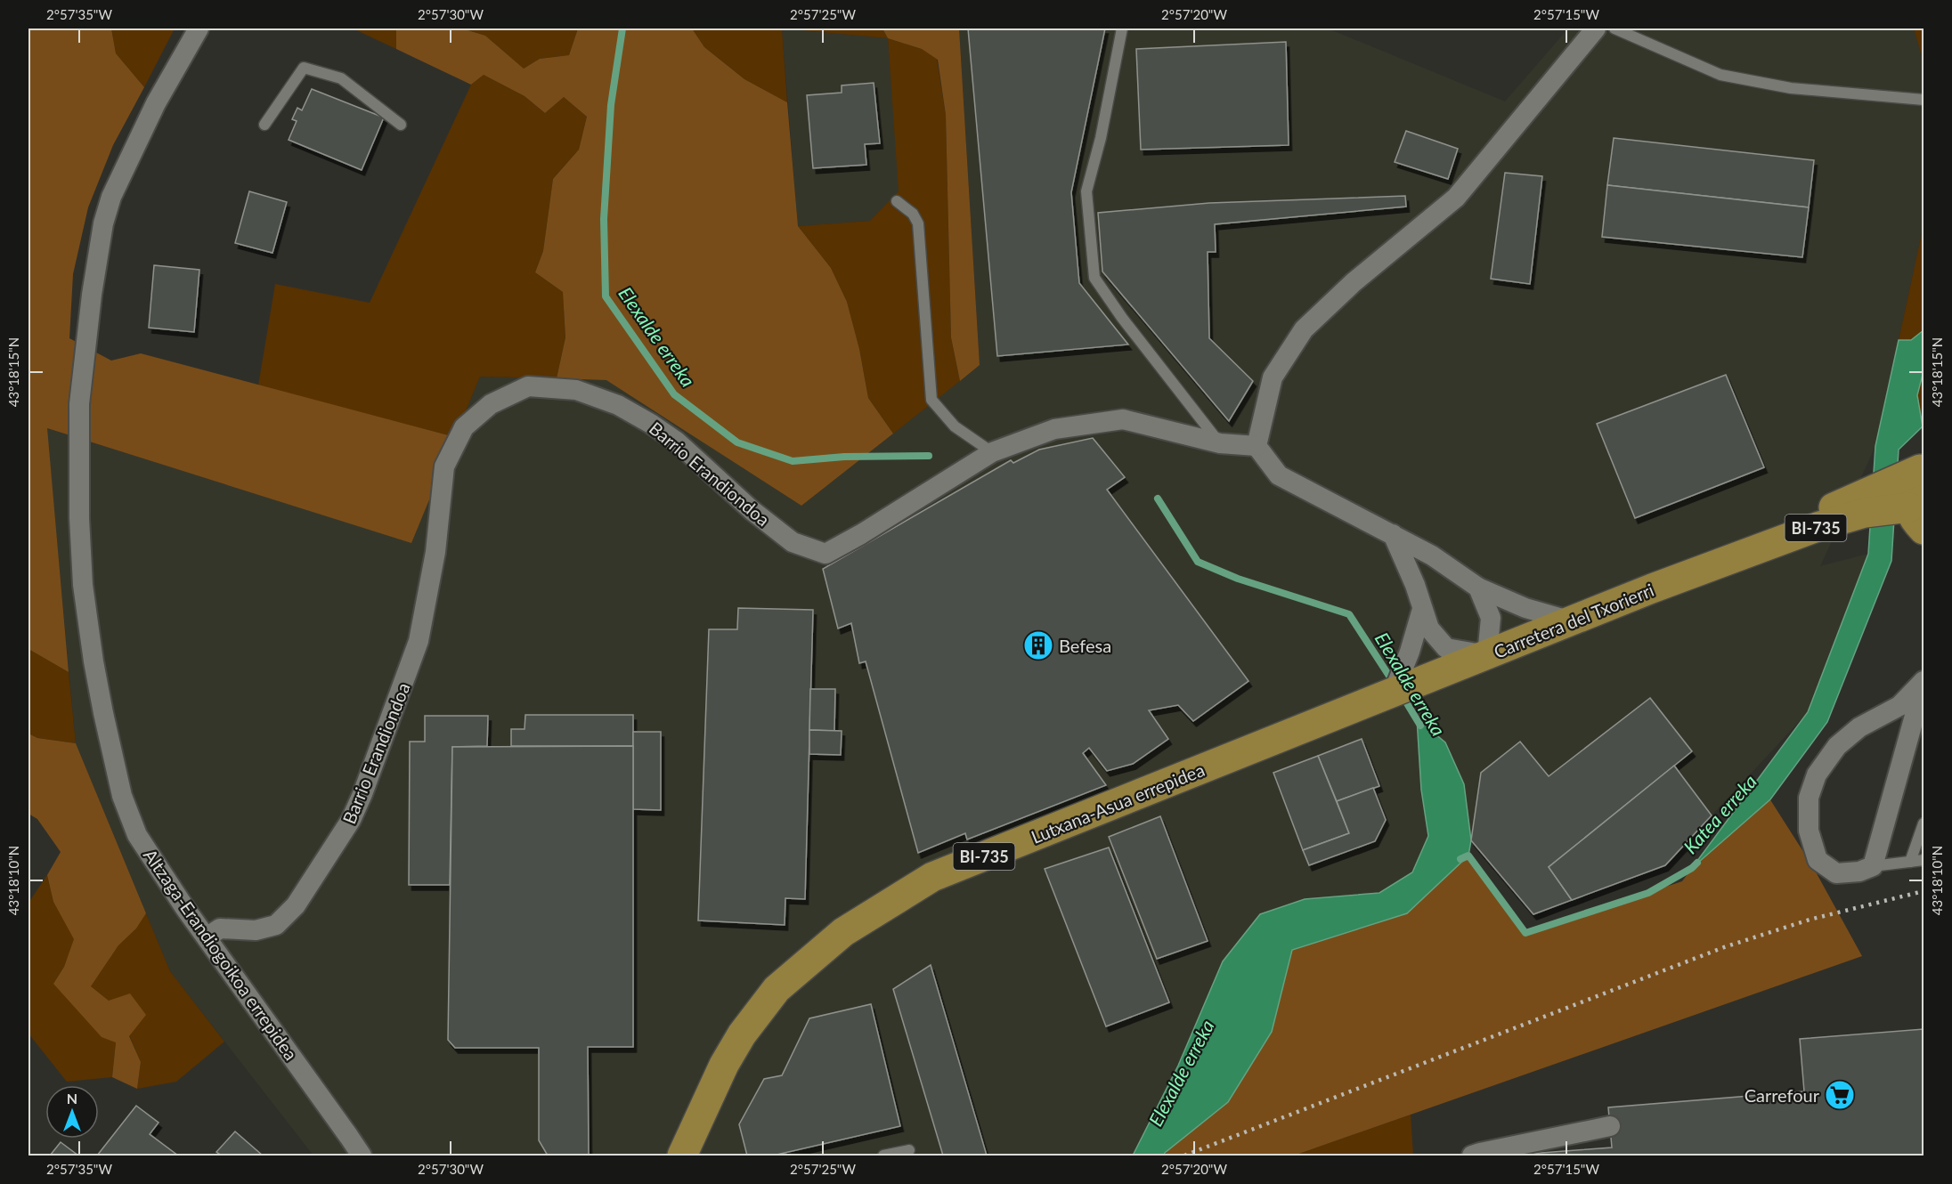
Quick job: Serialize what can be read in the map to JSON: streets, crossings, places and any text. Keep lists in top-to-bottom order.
{
  "streets": {
    "main road": ["BI-735", "Carretera del Txorierri", "Lutxana-Asua errepidea"],
    "street": ["Barrio Erandiondoa", "Altzaga-Erandiogoikoa errepidea"]
  },
  "crossings": [
    ["Barrio Erandiondoa", "Altzaga-Erandiogoikoa errepidea"],
    ["Carretera del Txorierri", "Lutxana-Asua errepidea"]
  ],
  "water": ["Elexalde erreka", "Katea erreka"],
  "places": {
    "building": ["Befesa"],
    "supermarket": ["Carrefour"]
  },
  "north": "top",
  "coordinates": [
    "2°57'35\"W",
    "2°57'30\"W",
    "2°57'25\"W",
    "2°57'20\"W",
    "2°57'15\"W",
    "43°18'15\"N",
    "43°18'10\"N"
  ]
}
